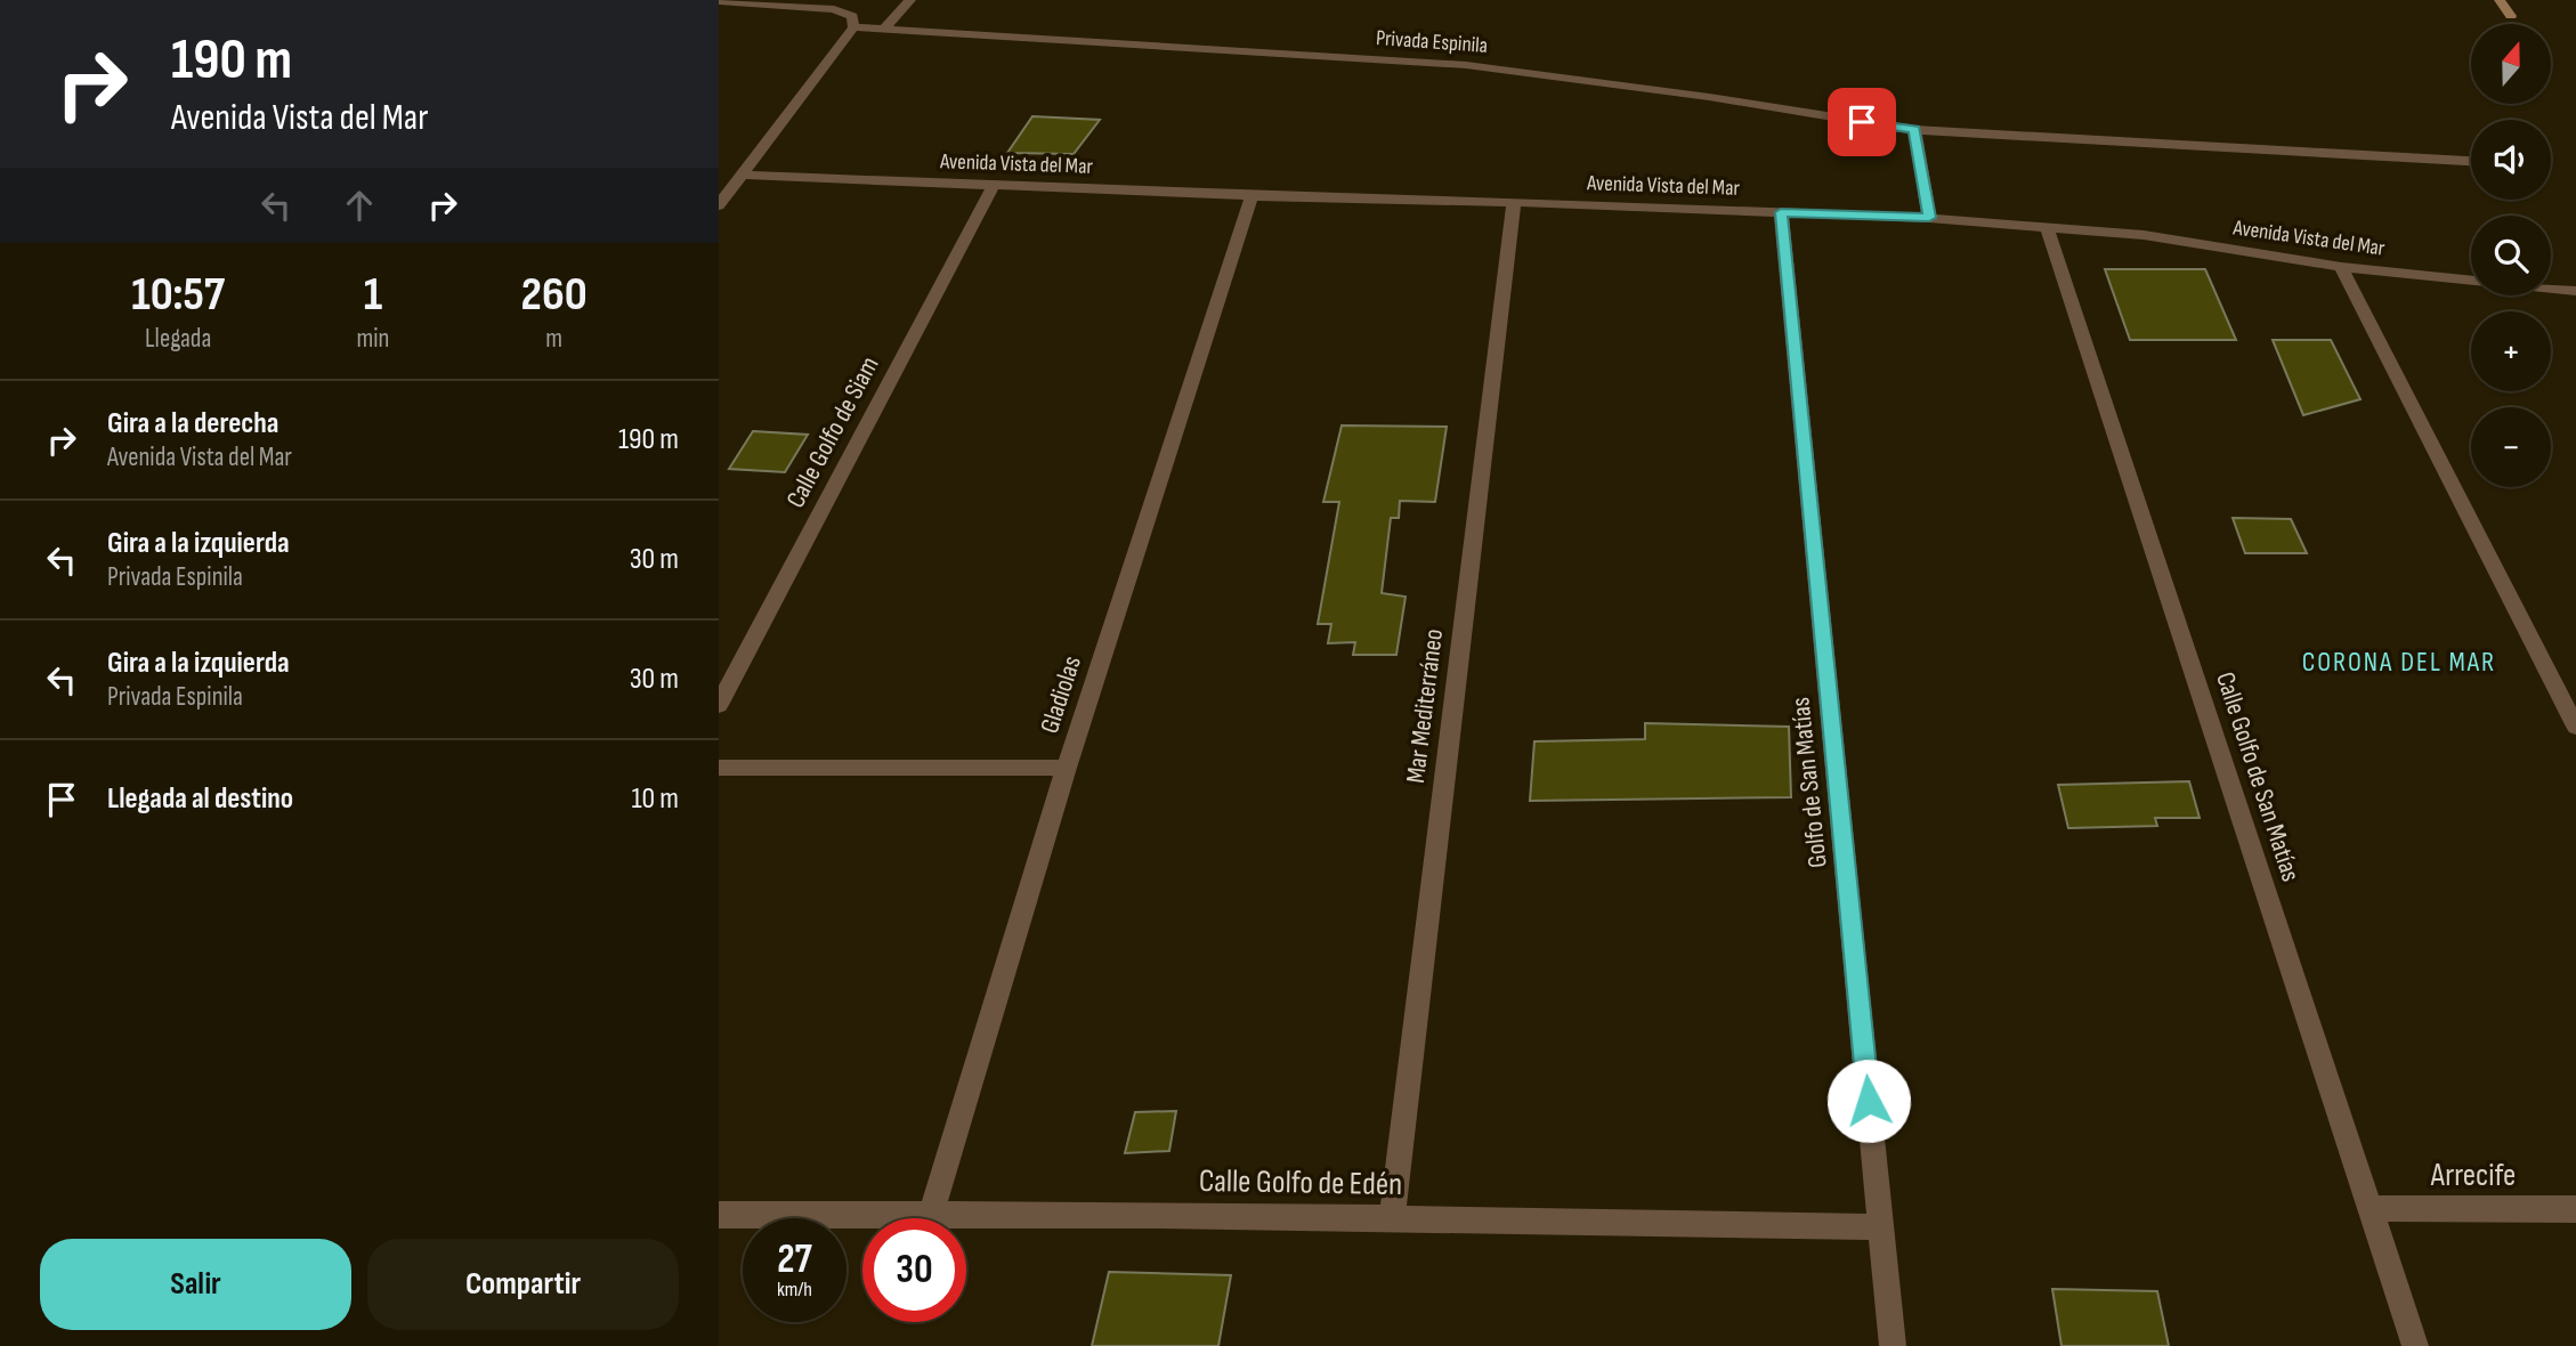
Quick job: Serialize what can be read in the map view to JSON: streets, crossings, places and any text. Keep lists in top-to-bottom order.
{
  "streets": {
    "street": [
      "Privada Espinila",
      "Avenida Vista del Mar",
      "Calle Golfo de Siam",
      "Gladiolas",
      "Mar Mediterráneo",
      "Calle Golfo de San Matías",
      "Golfo de San Matías",
      "Arrecife",
      "Calle Golfo de Edén"
    ]
  },
  "crossings": [
    ["Avenida Vista del Mar", "Calle Golfo de Siam"],
    ["Avenida Vista del Mar", "Gladiolas"],
    ["Avenida Vista del Mar", "Mar Mediterráneo"],
    ["Avenida Vista del Mar", "Calle Golfo de San Matías"],
    ["Avenida Vista del Mar", "Golfo de San Matías"],
    ["Gladiolas", "Calle Golfo de Edén"],
    ["Mar Mediterráneo", "Calle Golfo de Edén"],
    ["Calle Golfo de San Matías", "Arrecife"],
    ["Golfo de San Matías", "Calle Golfo de Edén"]
  ],
  "districts": ["CORONA DEL MAR"],
  "north": "top",
  "page": {
    "turn": ["190 m", "Avenida Vista del Mar"],
    "map_buttons": ["+", "−"],
    "eta": [
      "10:57",
      "Llegada",
      "1",
      "min",
      "260",
      "m"
    ],
    "list": [
      {
        "name": "Gira a la derecha",
        "note": "Avenida Vista del Mar",
        "value": "190 m"
      },
      {
        "name": "Gira a la izquierda",
        "note": "Privada Espinila",
        "value": "30 m"
      },
      {
        "name": "Gira a la izquierda",
        "note": "Privada Espinila",
        "value": "30 m"
      },
      {
        "name": "Llegada al destino",
        "value": "10 m"
      }
    ],
    "speed": "27 km/h",
    "limit": "30",
    "buttons": ["Salir", "Compartir"]
  }
}
